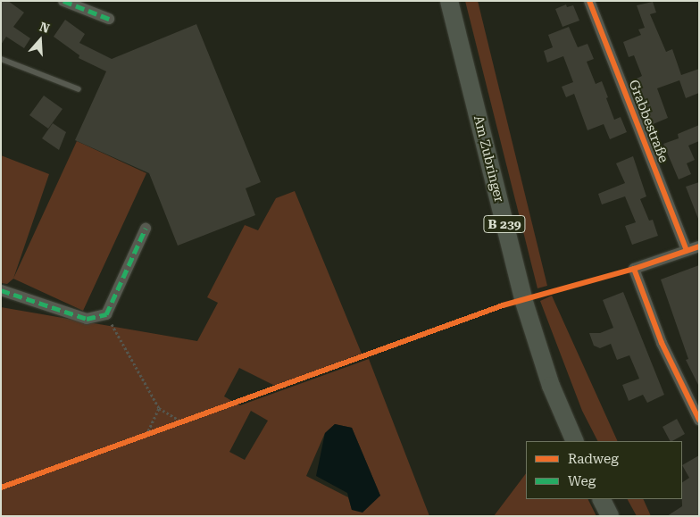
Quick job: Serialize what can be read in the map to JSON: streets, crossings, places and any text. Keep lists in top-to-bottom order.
{
  "streets": {
    "main road": ["Am Zubringer", "B 239"],
    "street": ["Grabbestraße"]
  },
  "legend": ["Radweg", "Weg"],
  "north": "top"
}
